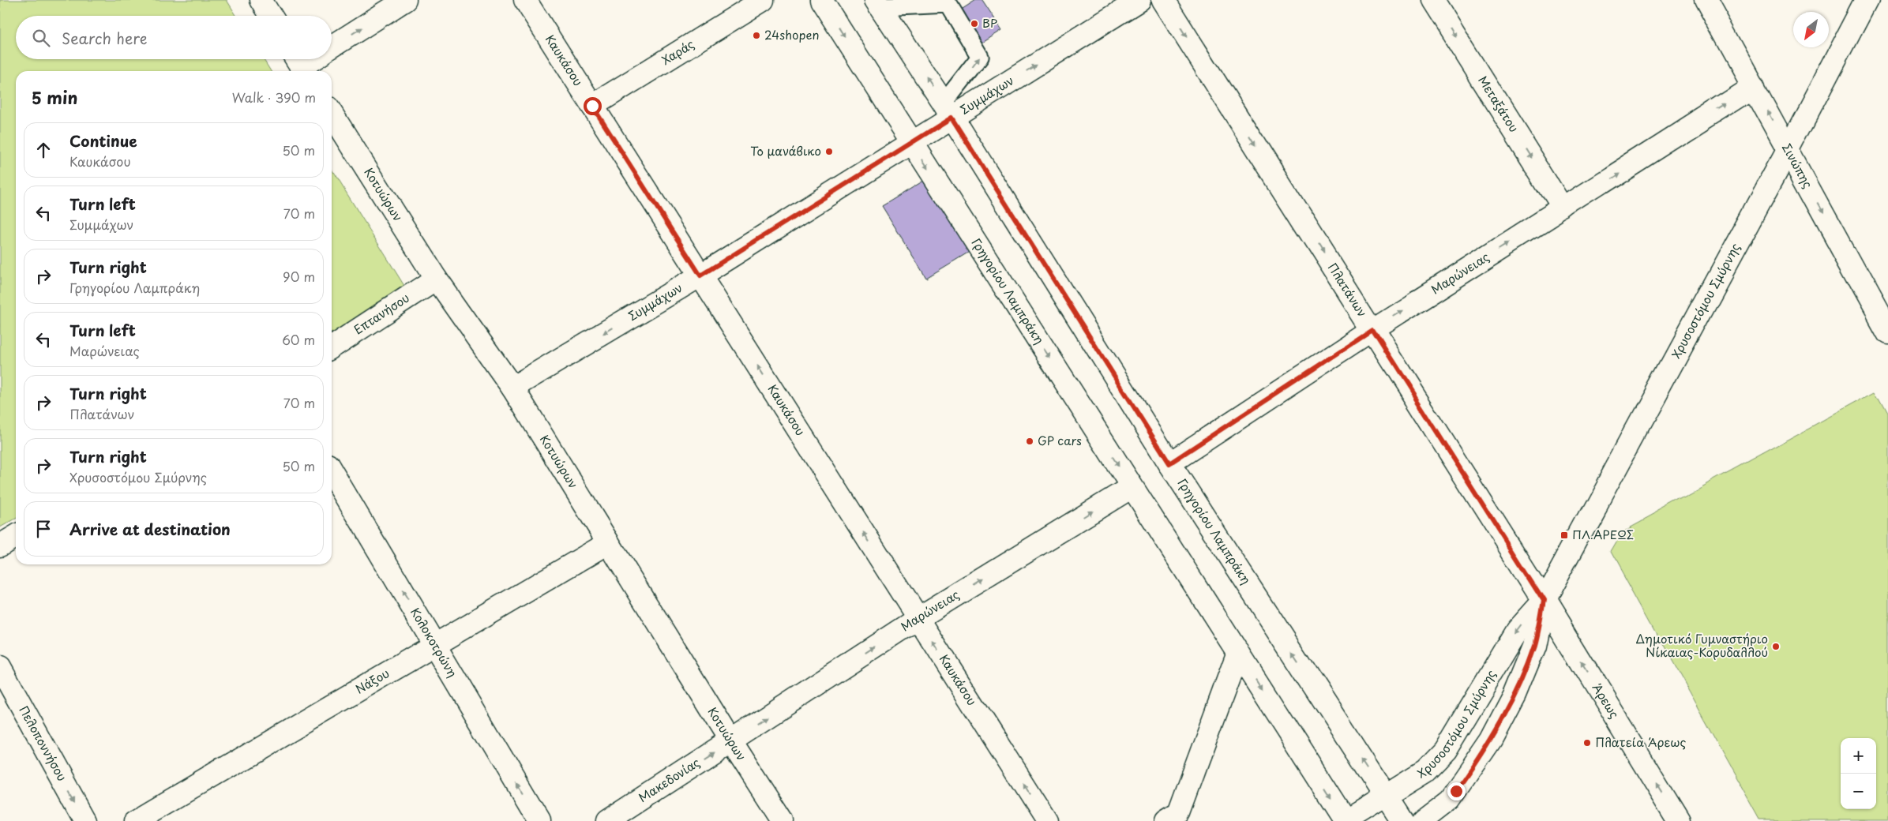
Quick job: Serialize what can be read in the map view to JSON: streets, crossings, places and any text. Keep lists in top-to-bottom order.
{
  "streets": {
    "street": [
      "Χαράς",
      "Καυκάσου",
      "Συμμάχων",
      "Μεταξάτου",
      "Σινώπης",
      "Κοτυώρων",
      "Μαρώνειας",
      "Γρηγορίου Λαμπράκη",
      "Πλατάνων",
      "Χρυσοστόμου Σμύρνης",
      "Επτανήσου",
      "Κολοκοτρώνη",
      "Νάξου",
      "Άρεως",
      "Πελοποννήσου",
      "Μακεδονίας"
    ]
  },
  "crossings": [
    ["Χαράς", "Καυκάσου"],
    ["Καυκάσου", "Συμμάχων"],
    ["Καυκάσου", "Μαρώνειας"],
    ["Συμμάχων", "Κοτυώρων"],
    ["Συμμάχων", "Γρηγορίου Λαμπράκη"],
    ["Μεταξάτου", "Μαρώνειας"],
    ["Σινώπης", "Μαρώνειας"],
    ["Σινώπης", "Χρυσοστόμου Σμύρνης"],
    ["Κοτυώρων", "Μαρώνειας"],
    ["Κοτυώρων", "Επτανήσου"],
    ["Κοτυώρων", "Νάξου"],
    ["Κοτυώρων", "Μακεδονίας"],
    ["Μαρώνειας", "Γρηγορίου Λαμπράκη"],
    ["Μαρώνειας", "Πλατάνων"],
    ["Μαρώνειας", "Μακεδονίας"],
    ["Γρηγορίου Λαμπράκη", "Χρυσοστόμου Σμύρνης"],
    ["Πλατάνων", "Χρυσοστόμου Σμύρνης"],
    ["Πλατάνων", "Άρεως"],
    ["Χρυσοστόμου Σμύρνης", "Άρεως"],
    ["Κολοκοτρώνη", "Νάξου"]
  ],
  "one_way": [
    "Καυκάσου",
    "Μεταξάτου",
    "Μαρώνειας",
    "Πλατάνων",
    "Κολοκοτρώνη",
    "Άρεως",
    "Πελοποννήσου",
    "Μακεδονίας"
  ],
  "places": {
    "other": [
      "BP",
      "24shopen",
      "Το μανάβικο",
      "GP cars",
      "Δημοτικό Γυμναστήριο Νίκαιας-Κορυδαλλού",
      "Πλατεία Άρεως"
    ],
    "transit": ["ΠΛ.ΑΡΕΩΣ"]
  },
  "north": "bottom left",
  "page": {
    "search": "Search here",
    "heading": ["5 min", "Walk · 390 m"],
    "list": [
      ["Continue", "Καυκάσου", "50 m"],
      ["Turn left", "Συμμάχων", "70 m"],
      ["Turn right", "Γρηγορίου Λαμπράκη", "90 m"],
      ["Turn left", "Μαρώνειας", "60 m"],
      ["Turn right", "Πλατάνων", "70 m"],
      ["Turn right", "Χρυσοστόμου Σμύρνης", "50 m"],
      "Arrive at destination"
    ],
    "map_buttons": ["+", "−"]
  }
}
